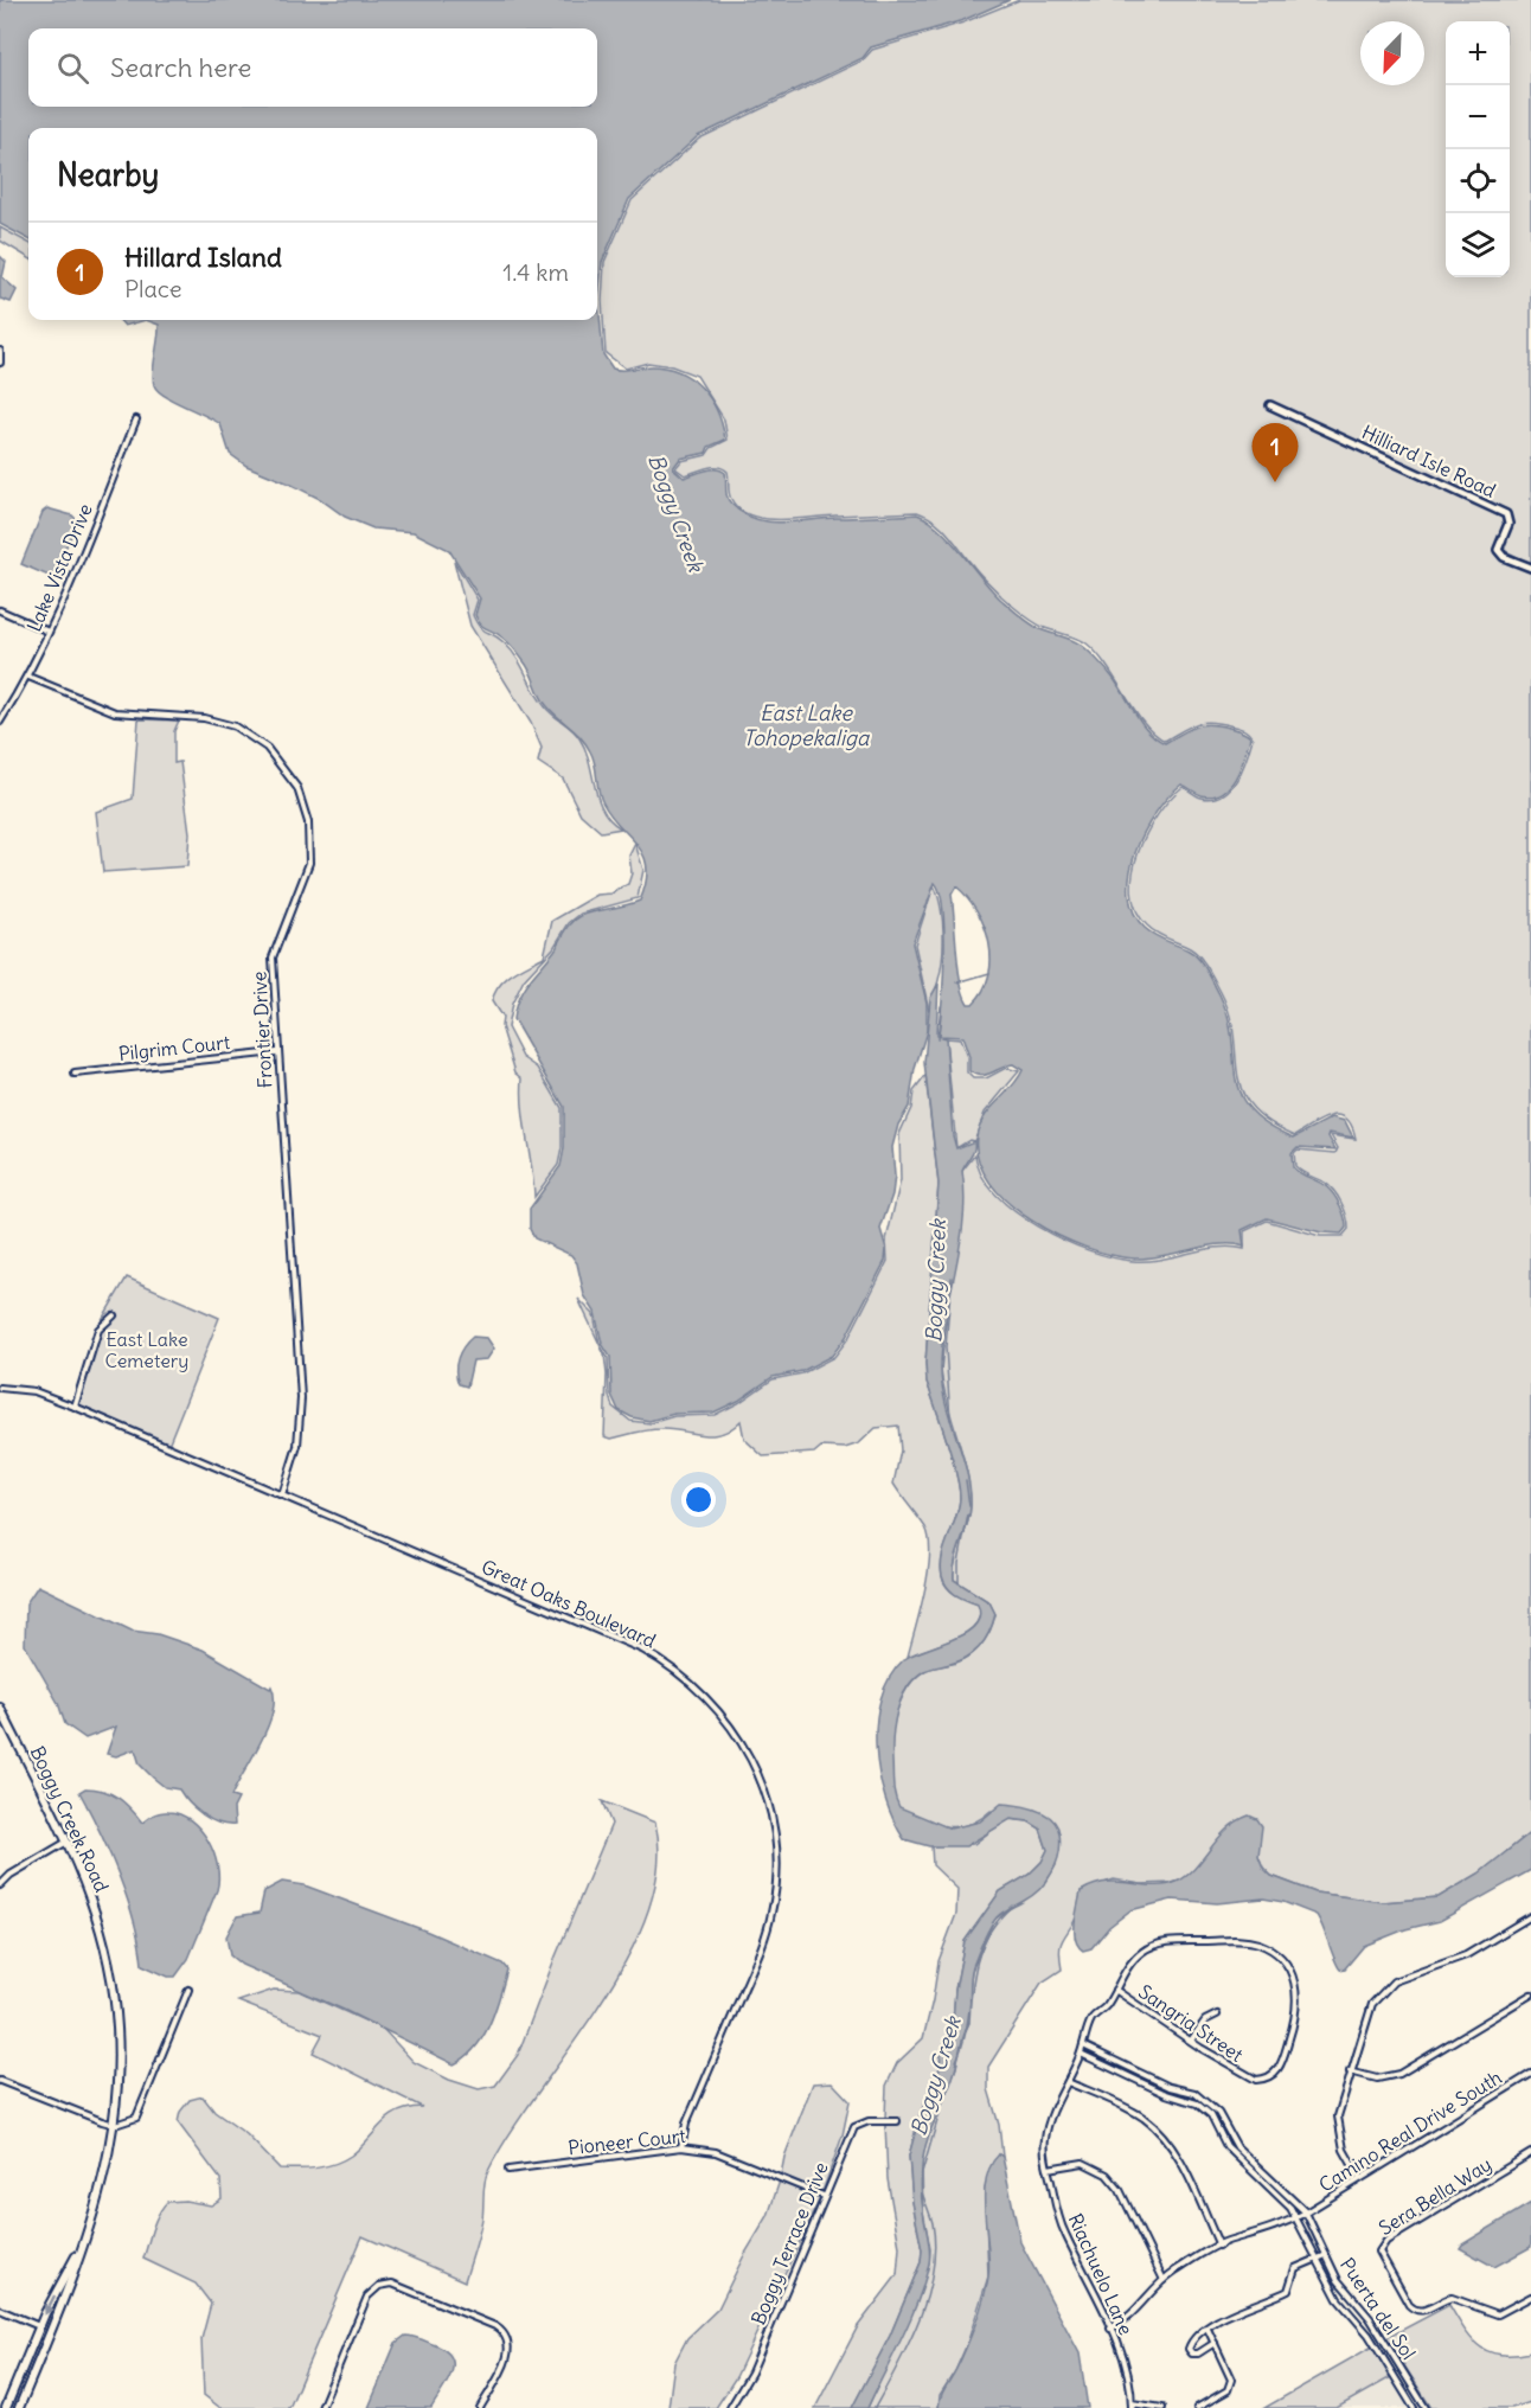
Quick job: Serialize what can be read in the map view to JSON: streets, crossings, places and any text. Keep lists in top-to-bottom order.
{
  "streets": {
    "main road": ["Boggy Creek Road"],
    "street": [
      "Hilliard Isle Road",
      "Lake Vista Drive",
      "Frontier Drive",
      "Pilgrim Court",
      "Great Oaks Boulevard",
      "Sangria Street",
      "Camino Real Drive South",
      "Pioneer Court",
      "Sera Bella Way",
      "Boggy Terrace Drive",
      "Riachuelo Lane",
      "Puerta del Sol"
    ]
  },
  "crossings": [
    ["Lake Vista Drive", "Frontier Drive"],
    ["Frontier Drive", "Pilgrim Court"],
    ["Frontier Drive", "Great Oaks Boulevard"],
    ["Great Oaks Boulevard", "Pioneer Court"],
    ["Sangria Street", "Riachuelo Lane"],
    ["Camino Real Drive South", "Riachuelo Lane"],
    ["Camino Real Drive South", "Puerta del Sol"],
    ["Pioneer Court", "Boggy Terrace Drive"],
    ["Riachuelo Lane", "Puerta del Sol"]
  ],
  "water": ["Boggy Creek", "East Lake Tohopekaliga"],
  "parks": ["East Lake Cemetery"],
  "north": "bottom left",
  "page": {
    "map_buttons": ["+", "−"],
    "search": "Search here",
    "heading": "Nearby",
    "list": [
      {
        "mark": "1",
        "name": "Hillard Island",
        "note": "Place",
        "value": "1.4 km"
      }
    ],
    "pins": "1"
  }
}
